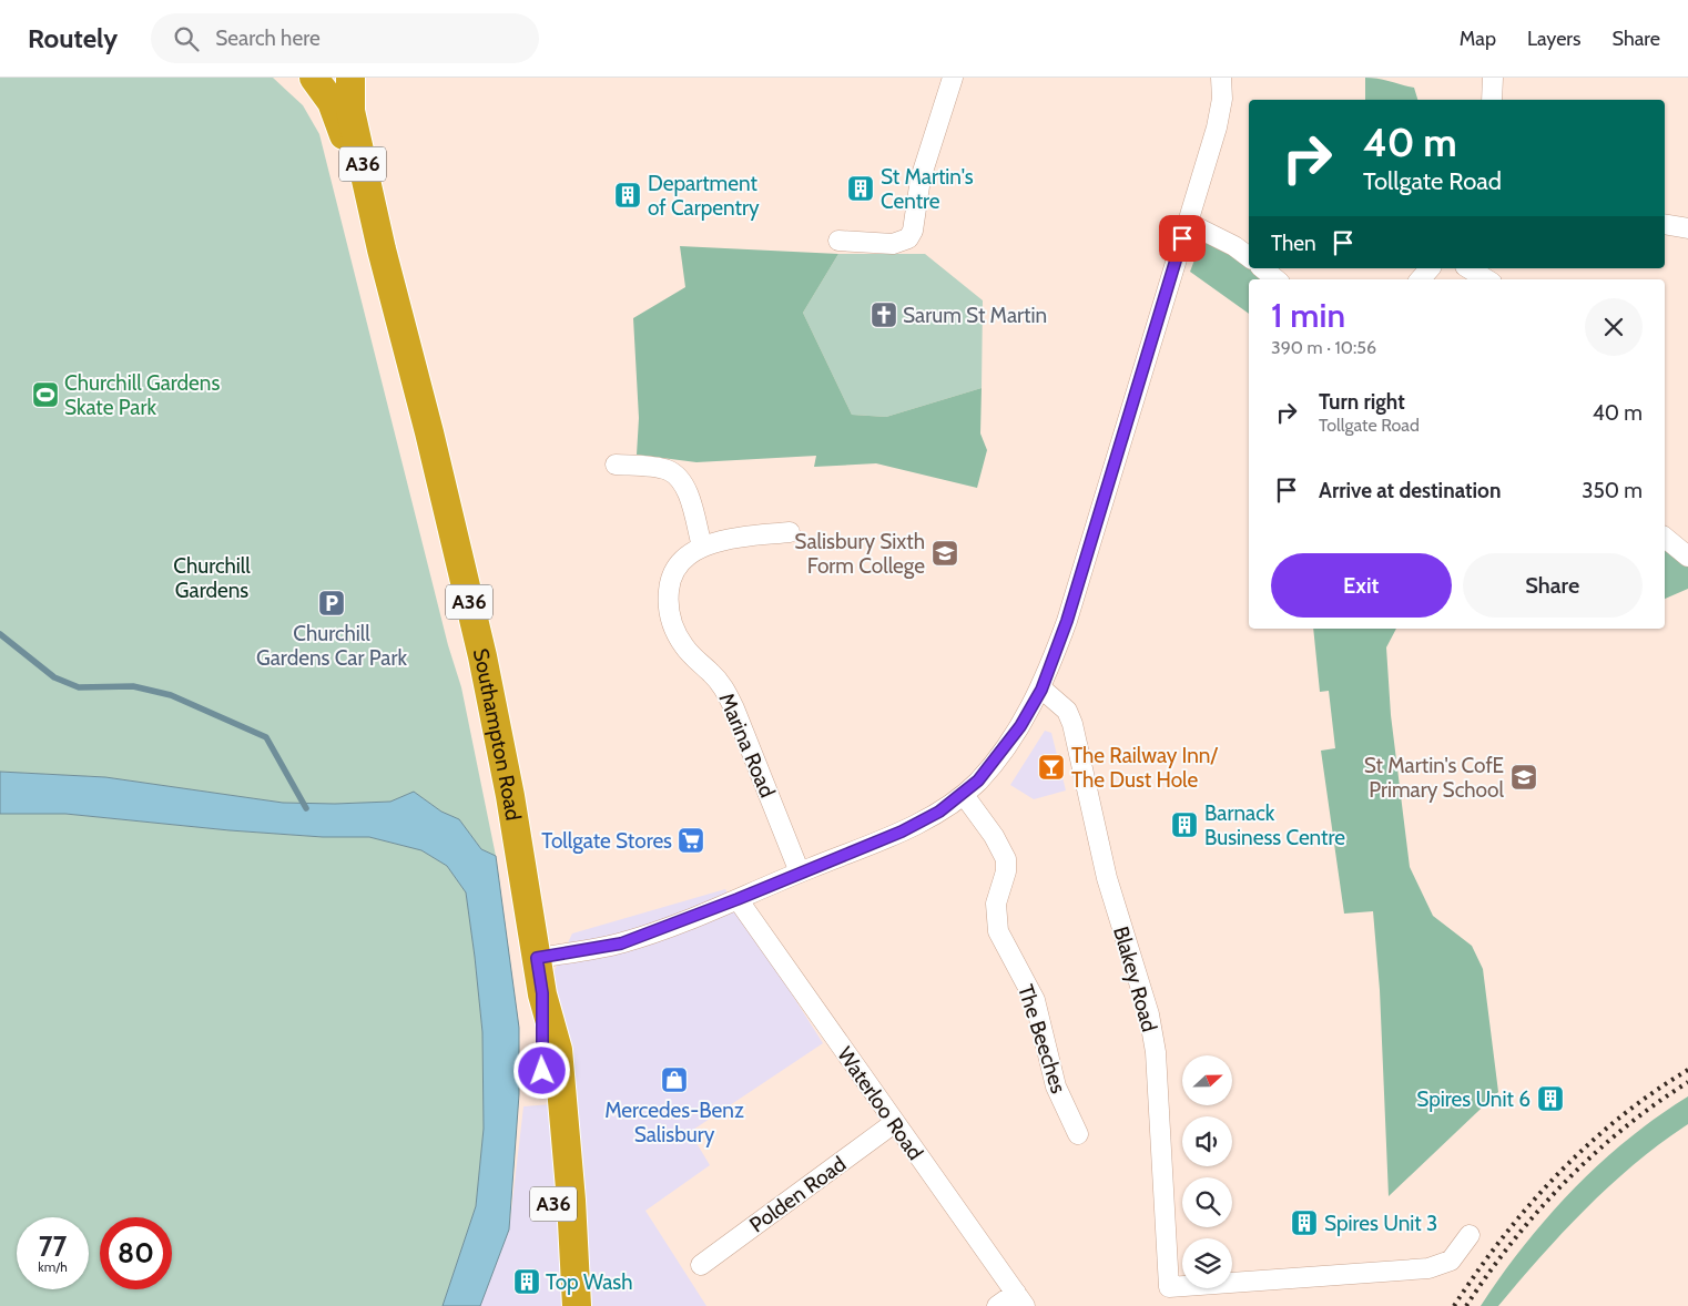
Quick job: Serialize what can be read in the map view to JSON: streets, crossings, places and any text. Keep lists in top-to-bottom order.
{
  "streets": {
    "highway": ["A36", "Southampton Road"],
    "street": [
      "Marina Road",
      "Blakey Road",
      "The Beeches",
      "Waterloo Road",
      "Polden Road"
    ]
  },
  "crossings": [
    ["Waterloo Road", "Polden Road"]
  ],
  "parks": ["Churchill Gardens"],
  "places": {
    "building": [
      "St Martin's Centre",
      "Department of Carpentry",
      "Barnack Business Centre",
      "Spires Unit 6",
      "Spires Unit 3",
      "Top Wash"
    ],
    "church": ["Sarum St Martin"],
    "sports": ["Churchill Gardens Skate Park"],
    "school or university": ["Salisbury Sixth Form College", "St Martin's CofE Primary School"],
    "parking": ["Churchill Gardens Car Park"],
    "bar": ["The Railway Inn/ The Dust Hole"],
    "supermarket": ["Tollgate Stores"],
    "shop": ["Mercedes-Benz Salisbury"]
  },
  "north": "right",
  "page": {
    "header": "Routely",
    "search": "Search here",
    "nav": ["Map", "Layers", "Share"],
    "turn": ["40 m", "Tollgate Road"],
    "then": "Then",
    "heading": ["1 min", "390 m · 10:56"],
    "list": [
      {
        "name": "Turn right",
        "note": "Tollgate Road",
        "value": "40 m"
      },
      {
        "name": "Arrive at destination",
        "value": "350 m"
      }
    ],
    "buttons": ["Exit", "Share"],
    "speed": "77 km/h",
    "limit": "80"
  }
}
